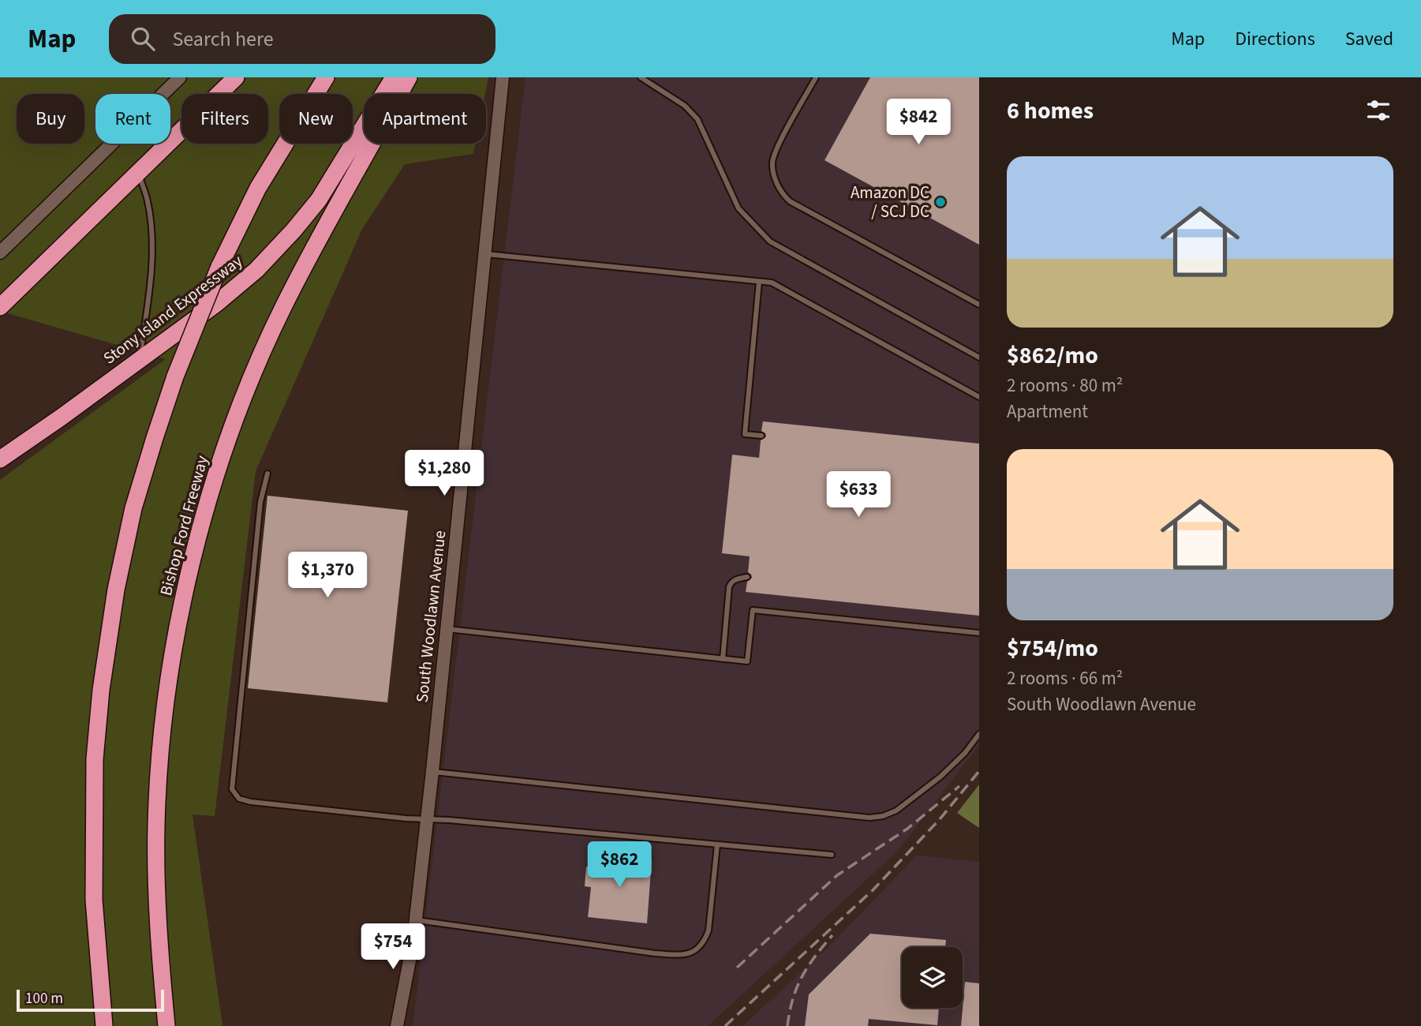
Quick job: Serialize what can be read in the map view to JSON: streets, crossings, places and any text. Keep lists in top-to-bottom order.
{
  "streets": {
    "highway": ["Stony Island Expressway", "Bishop Ford Freeway"],
    "street": ["South Woodlawn Avenue"]
  },
  "places": ["Amazon DC / SCJ DC"],
  "scale_bar": "100 m",
  "page": {
    "header": "Map",
    "search": "Search here",
    "nav": ["Map", "Directions", "Saved"],
    "heading": "6 homes",
    "chip": [
      "Buy",
      "Rent",
      "Filters",
      "New",
      "Apartment"
    ],
    "price": [
      "$842",
      "$1,280",
      "$633",
      "$1,370",
      "$862",
      "$754"
    ],
    "list": [
      {
        "name": "$862/mo",
        "note": "2 rooms · 80 m² · Apartment"
      },
      {
        "name": "$754/mo",
        "note": "2 rooms · 66 m² · South Woodlawn Avenue"
      }
    ],
    "scale": "100 m"
  }
}
